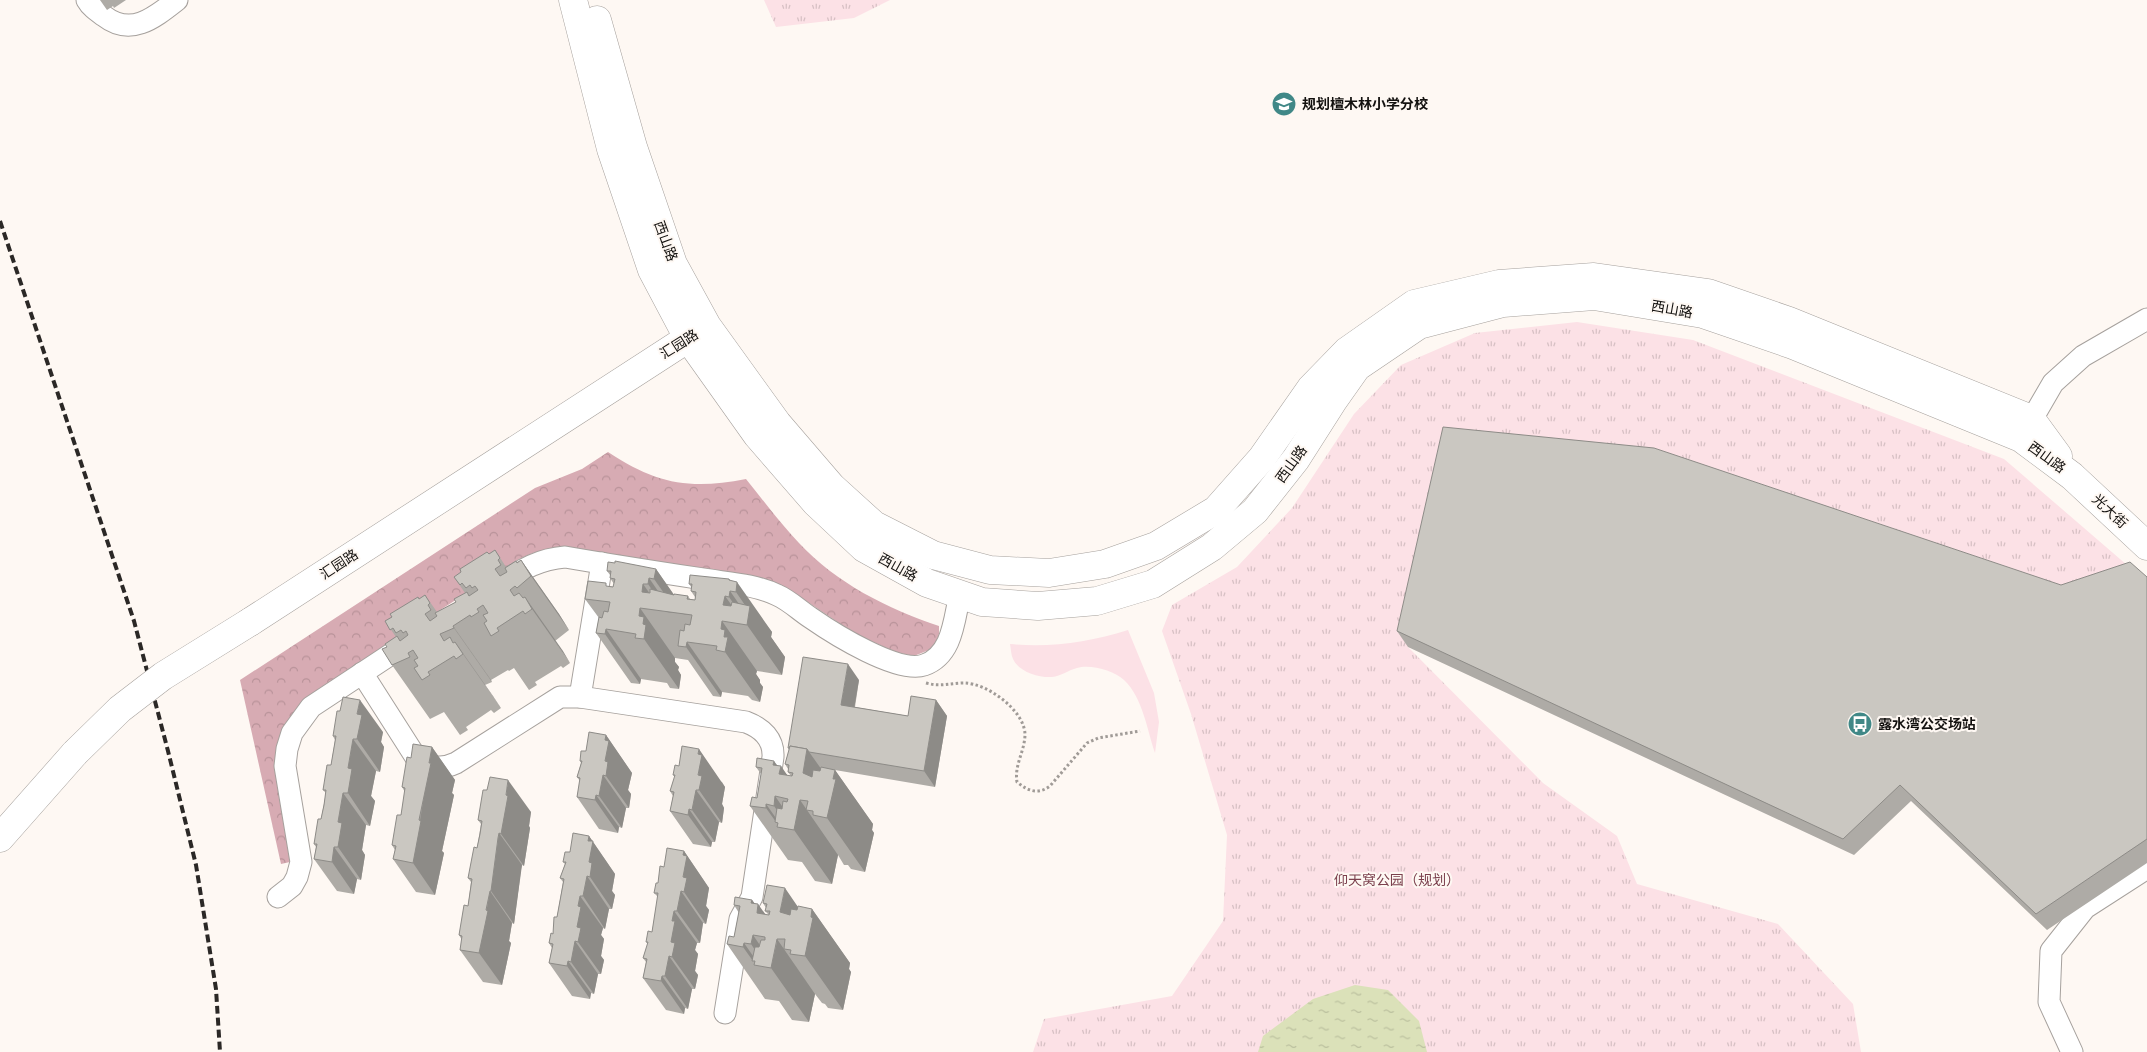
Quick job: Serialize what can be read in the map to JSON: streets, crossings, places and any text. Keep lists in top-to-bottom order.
{
  "streets": {
    "main road": ["西山路", "汇园路", "光大街"]
  },
  "crossings": [
    ["西山路", "汇园路"],
    ["西山路", "光大街"]
  ],
  "parks": ["仰天窝公园（规划）"],
  "places": {
    "school or university": ["规划檀木林小学分校"],
    "bus stop": ["露水湾公交场站"]
  }
}
